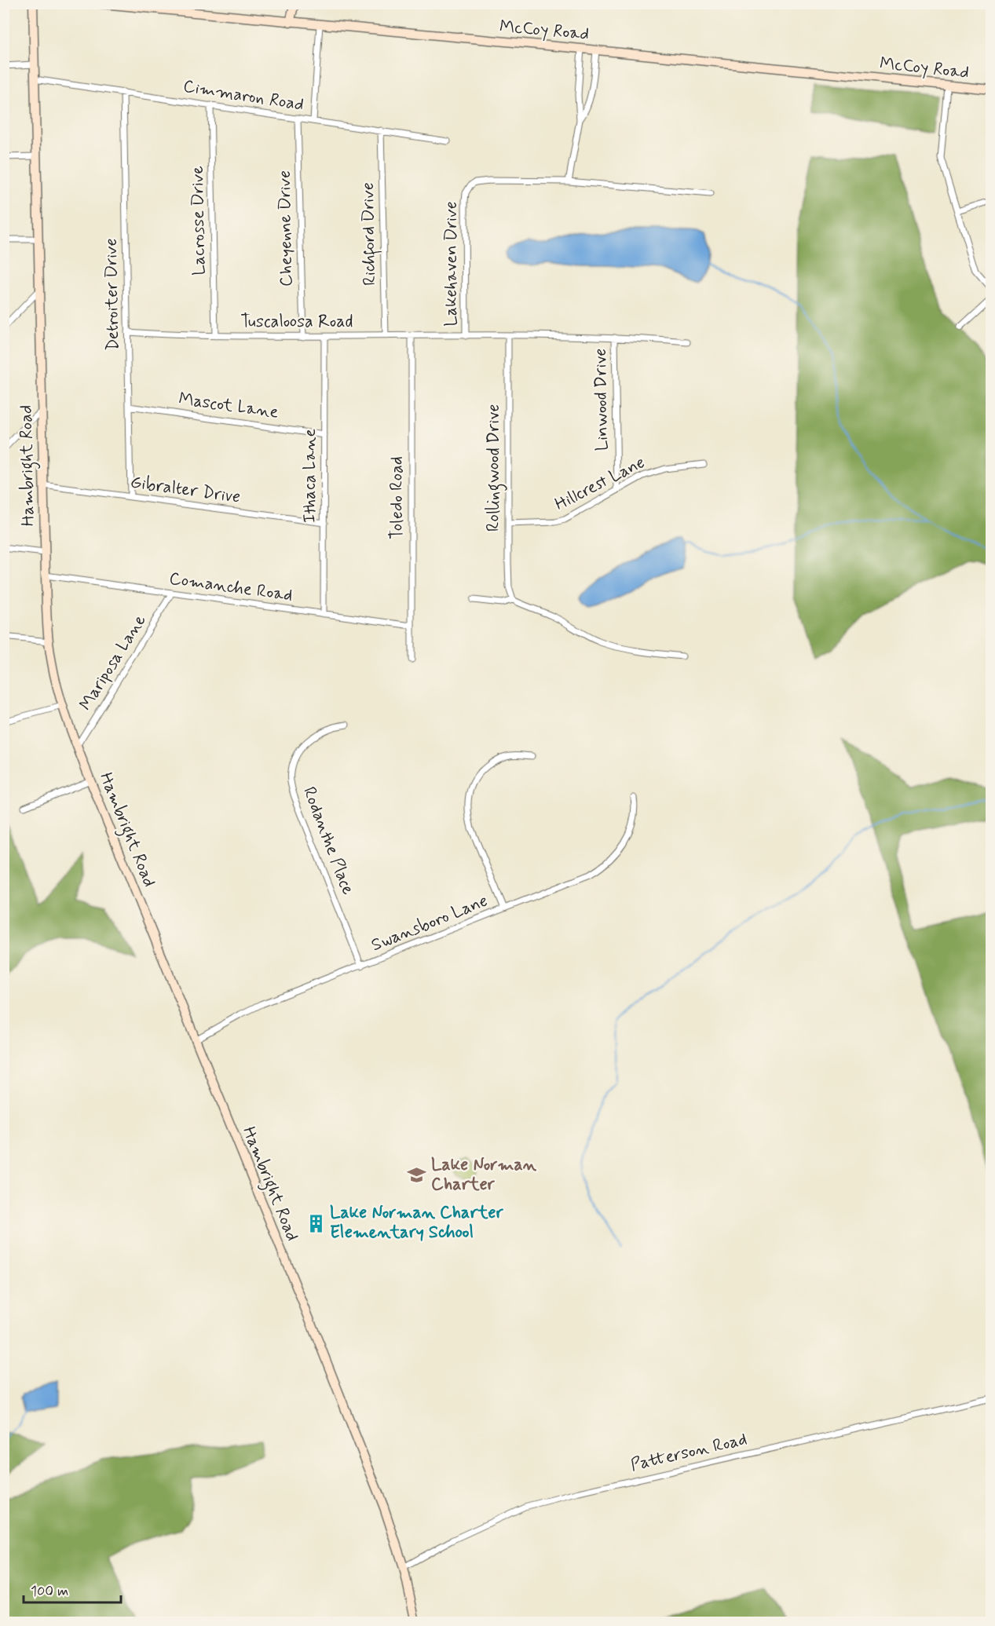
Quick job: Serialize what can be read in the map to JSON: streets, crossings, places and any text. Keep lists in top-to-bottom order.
{
  "streets": {
    "main road": ["McCoy Road", "Hambright Road"],
    "street": [
      "Cimmaron Road",
      "Lacrosse Drive",
      "Cheyenne Drive",
      "Richford Drive",
      "Lakehaven Drive",
      "Detroiter Drive",
      "Tuscaloosa Road",
      "Linwood Drive",
      "Mascot Lane",
      "Rollingwood Drive",
      "Ithaca Lane",
      "Hillcrest Lane",
      "Gibralter Drive",
      "Toledo Road",
      "Comanche Road",
      "Mariposa Lane",
      "Rodanthe Place",
      "Swansboro Lane",
      "Patterson Road"
    ]
  },
  "crossings": [
    ["Cimmaron Road", "Lacrosse Drive"],
    ["Cimmaron Road", "Cheyenne Drive"],
    ["Cimmaron Road", "Richford Drive"],
    ["Cimmaron Road", "Detroiter Drive"],
    ["Cimmaron Road", "Hambright Road"],
    ["Lacrosse Drive", "Tuscaloosa Road"],
    ["Cheyenne Drive", "Tuscaloosa Road"],
    ["Richford Drive", "Tuscaloosa Road"],
    ["Lakehaven Drive", "Tuscaloosa Road"],
    ["Lakehaven Drive", "Linwood Drive"],
    ["Lakehaven Drive", "Rollingwood Drive"],
    ["Detroiter Drive", "Tuscaloosa Road"],
    ["Detroiter Drive", "Mascot Lane"],
    ["Detroiter Drive", "Gibralter Drive"],
    ["Tuscaloosa Road", "Ithaca Lane"],
    ["Tuscaloosa Road", "Toledo Road"],
    ["Linwood Drive", "Hillcrest Lane"],
    ["Mascot Lane", "Ithaca Lane"],
    ["Hambright Road", "Gibralter Drive"],
    ["Hambright Road", "Comanche Road"],
    ["Hambright Road", "Mariposa Lane"],
    ["Hambright Road", "Swansboro Lane"],
    ["Hambright Road", "Patterson Road"],
    ["Rollingwood Drive", "Hillcrest Lane"],
    ["Ithaca Lane", "Gibralter Drive"],
    ["Ithaca Lane", "Comanche Road"],
    ["Toledo Road", "Comanche Road"],
    ["Comanche Road", "Mariposa Lane"],
    ["Rodanthe Place", "Swansboro Lane"]
  ],
  "places": {
    "school or university": ["Lake Norman Charter"],
    "building": ["Lake Norman Charter Elementary School"]
  },
  "scale_bar": "100 m"
}
